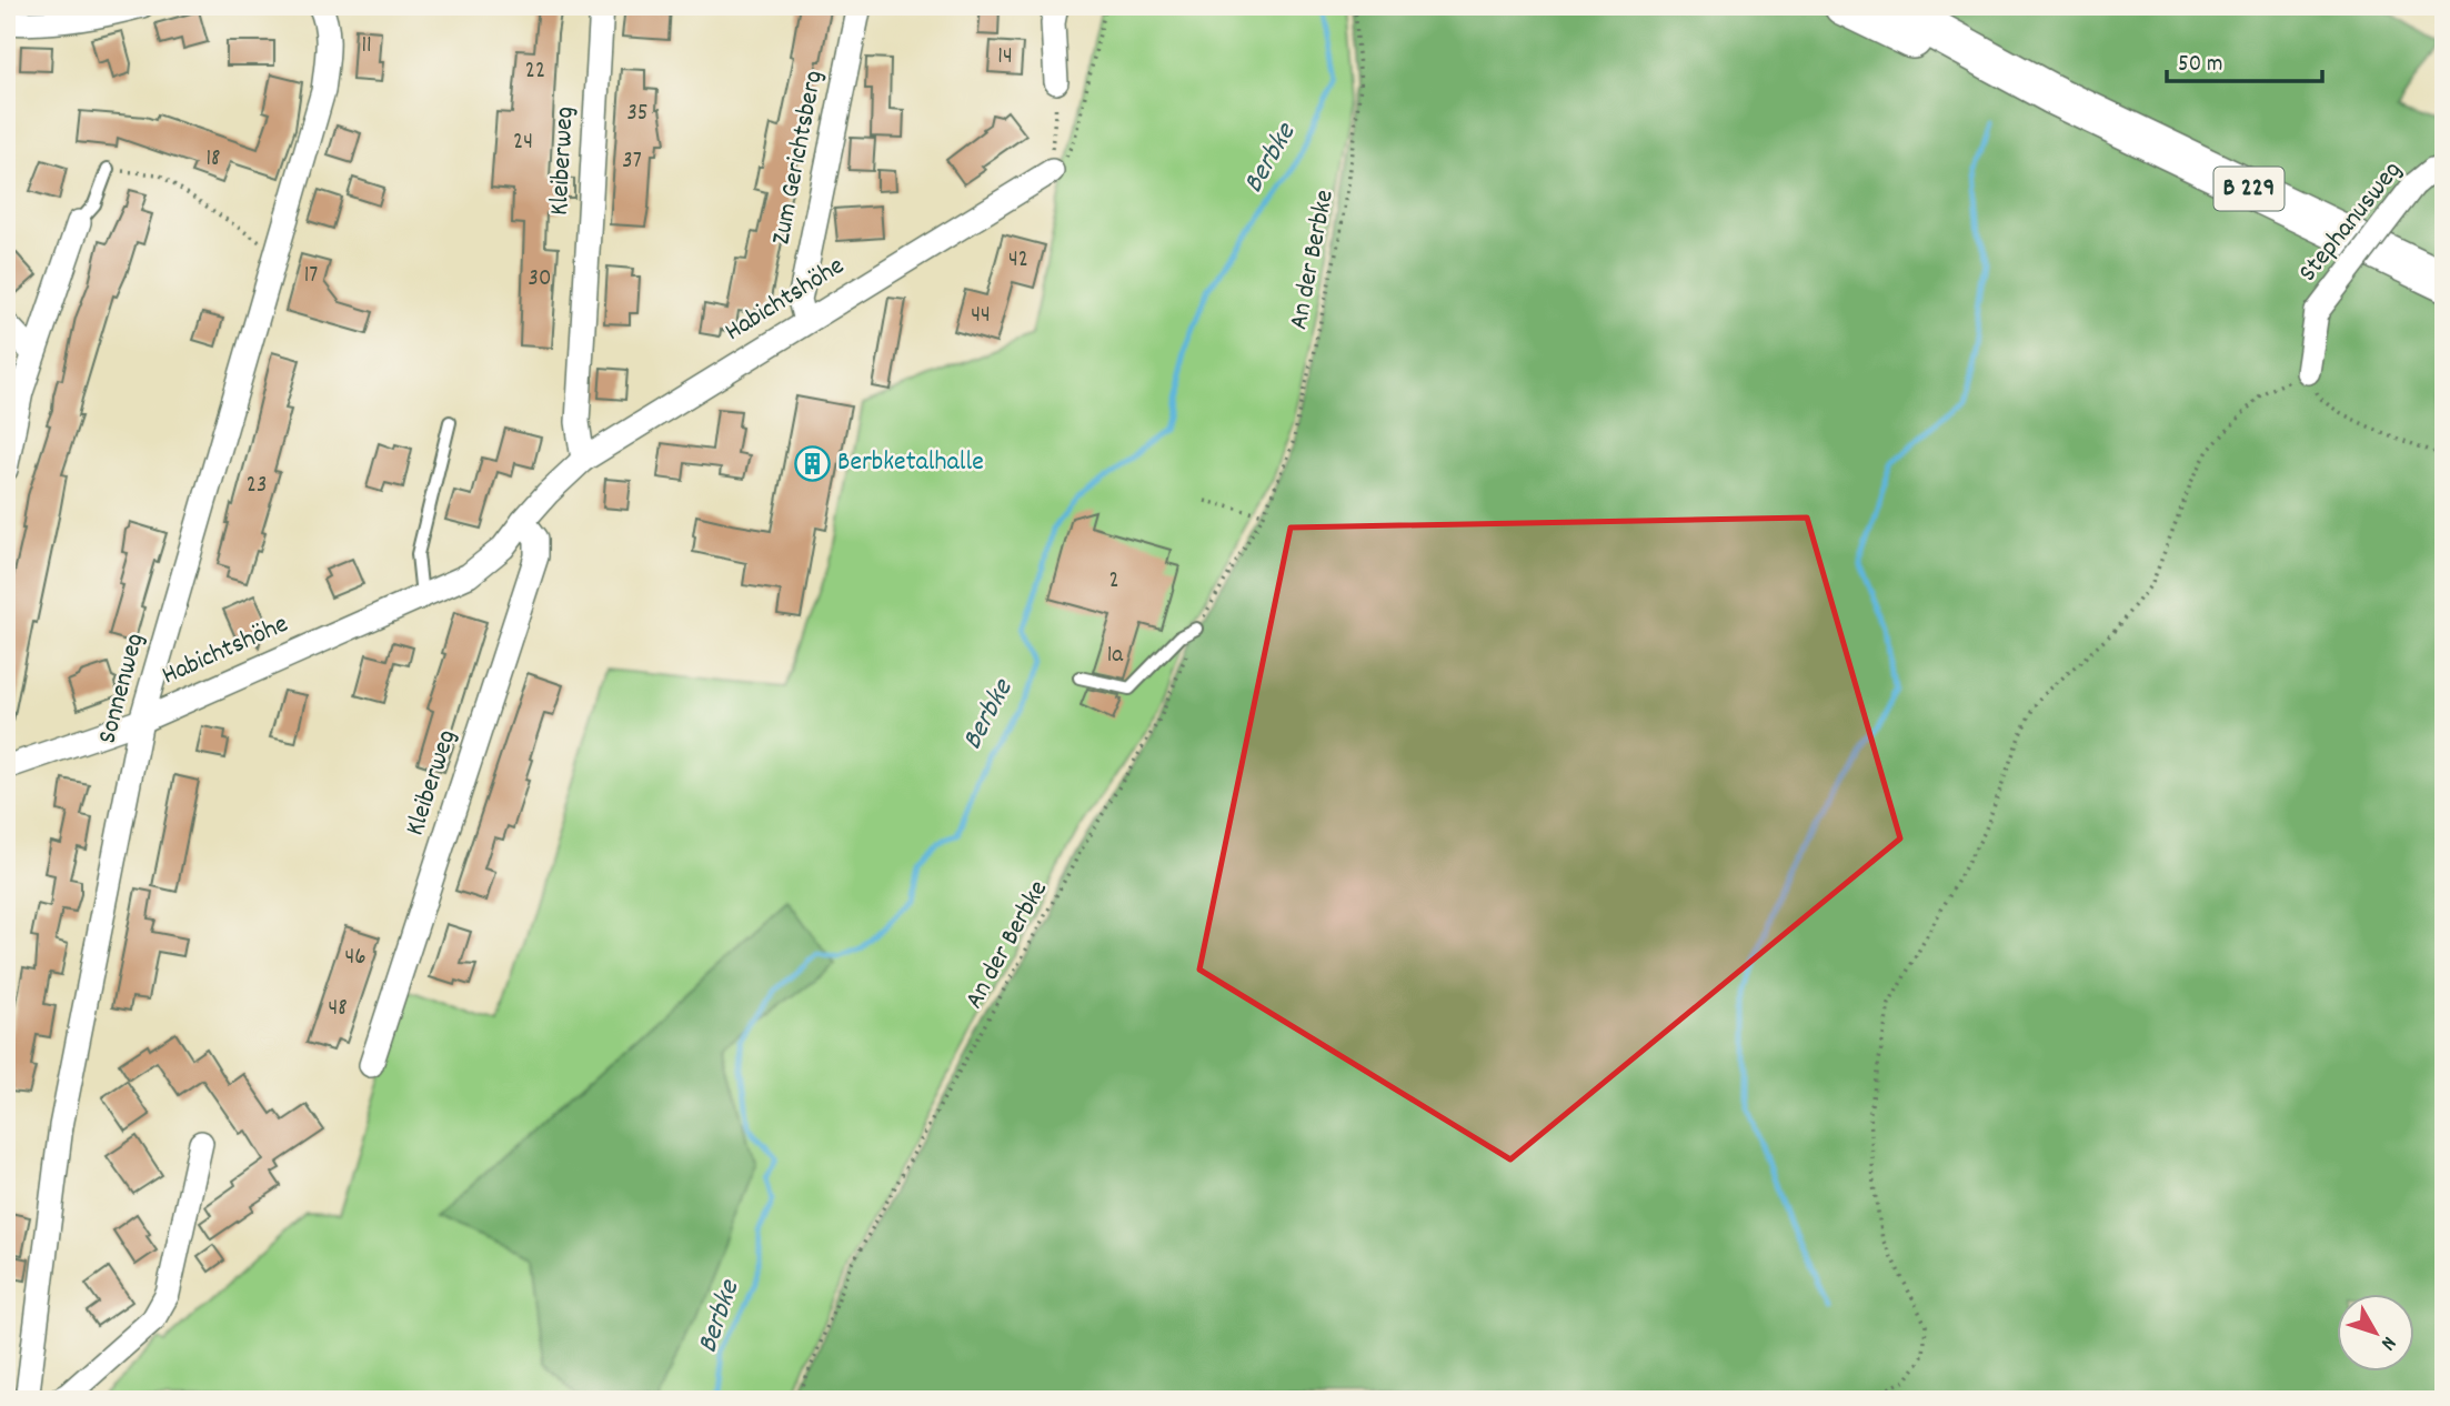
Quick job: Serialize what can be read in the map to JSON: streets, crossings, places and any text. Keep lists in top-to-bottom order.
{
  "streets": {
    "main road": ["B 229"],
    "street": [
      "Zum Gerichtsberg",
      "Kleiberweg",
      "Stephanusweg",
      "Habichtshöhe",
      "Sonnenweg"
    ],
    "path": ["An der Berbke"]
  },
  "crossings": [
    ["Zum Gerichtsberg", "Habichtshöhe"],
    ["Kleiberweg", "Habichtshöhe"],
    ["Habichtshöhe", "Sonnenweg"]
  ],
  "water": ["Berbke"],
  "places": {
    "building": ["Berbketalhalle"]
  },
  "house_numbers": [
    "11",
    "14",
    "22",
    "35",
    "24",
    "18",
    "37",
    "42",
    "17",
    "30",
    "44",
    "23",
    "2",
    "1a",
    "46",
    "48"
  ],
  "scale_bar": "50 m",
  "north": "bottom right"
}
